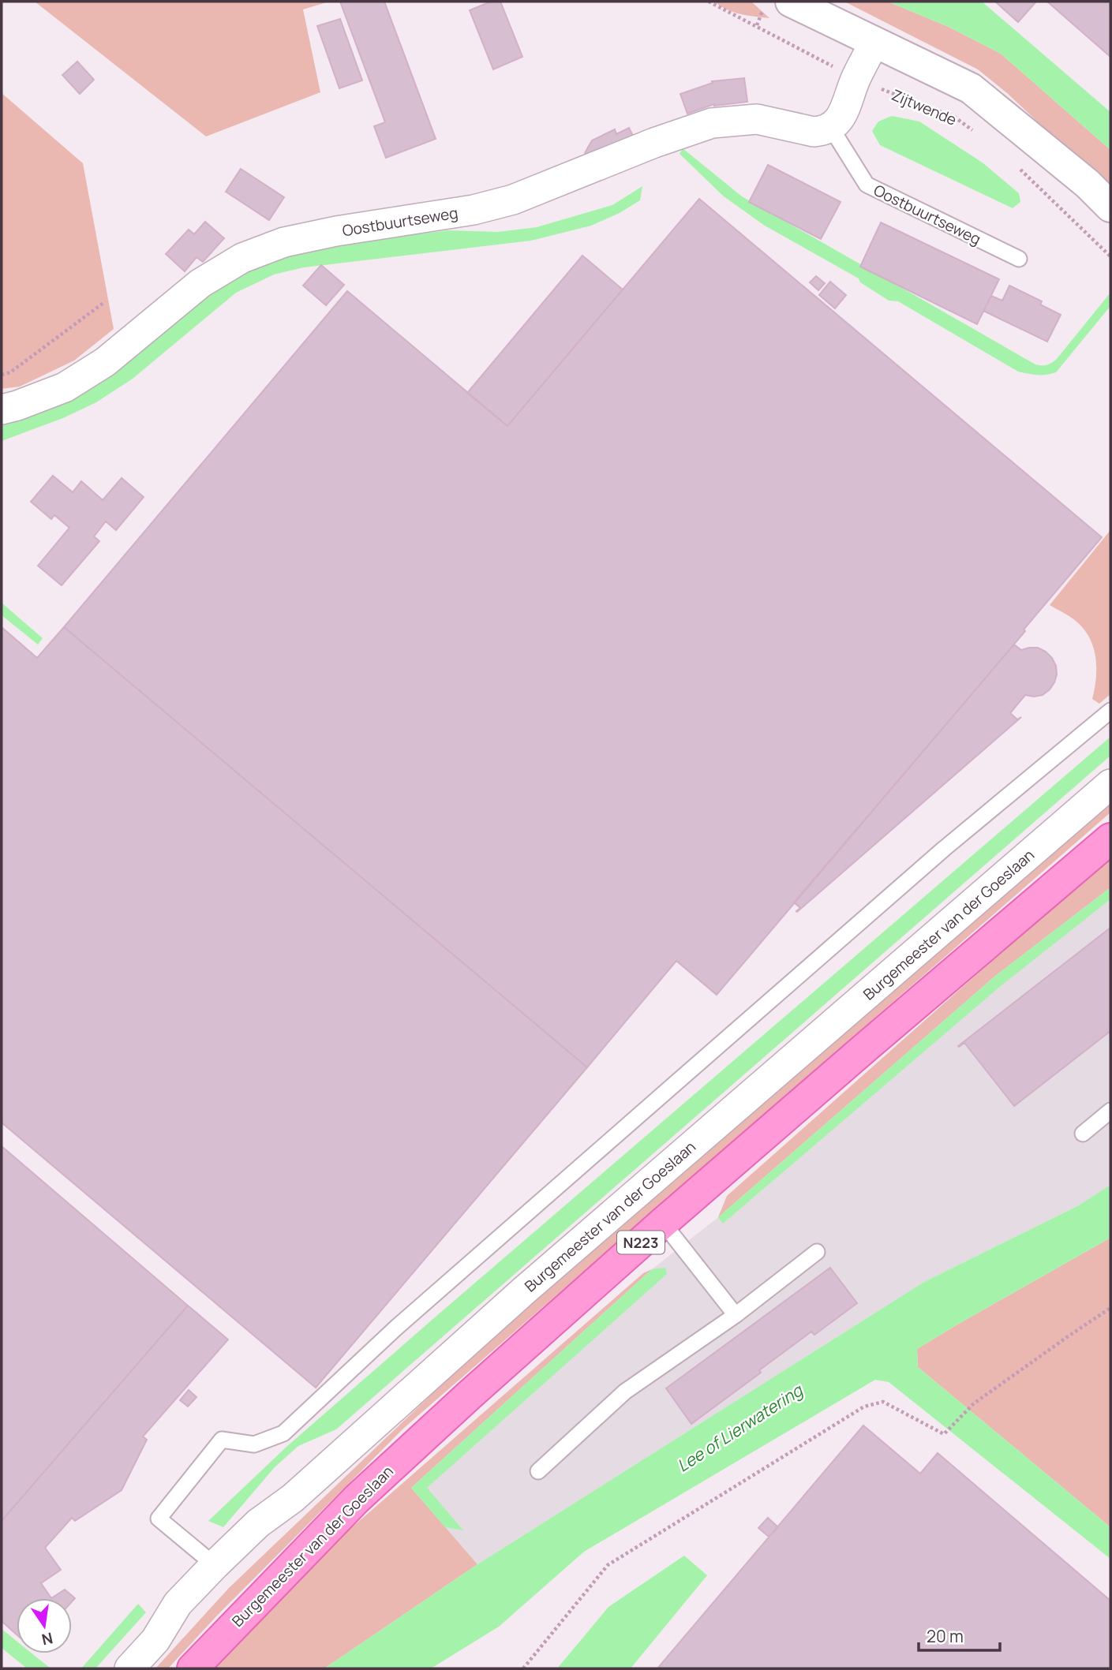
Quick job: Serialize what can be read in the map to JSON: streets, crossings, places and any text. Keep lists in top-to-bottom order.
{
  "streets": {
    "main road": ["Burgemeester van der Goeslaan", "N223"],
    "street": ["Oostbuurtseweg"],
    "path": ["Zijtwende"]
  },
  "water": ["Lee of Lierwatering"],
  "scale_bar": "20 m",
  "north": "bottom"
}
